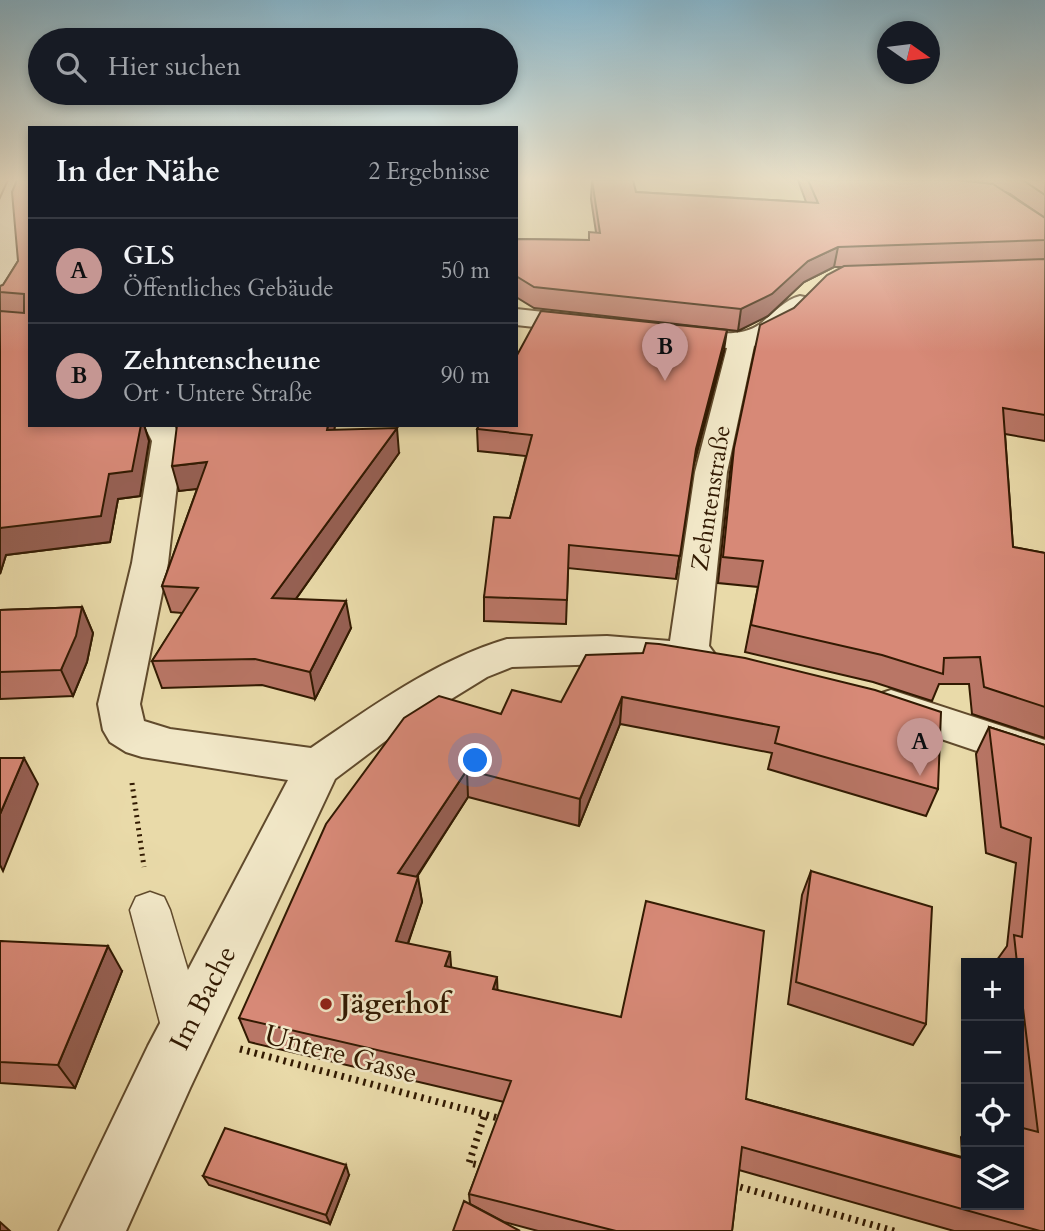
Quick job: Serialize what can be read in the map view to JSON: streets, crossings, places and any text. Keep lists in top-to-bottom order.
{
  "streets": {
    "street": ["Zehntenstraße", "Im Bache"],
    "path": ["Untere Gasse"]
  },
  "crossings": [
    ["Zehntenstraße", "Im Bache"],
    ["Im Bache", "Untere Gasse"]
  ],
  "places": ["Jägerhof"],
  "north": "right",
  "page": {
    "search": "Hier suchen",
    "heading": ["In der Nähe", "2 Ergebnisse"],
    "list": [
      {
        "mark": "A",
        "name": "GLS",
        "note": "Öffentliches Gebäude",
        "value": "50 m"
      },
      {
        "mark": "B",
        "name": "Zehntenscheune",
        "note": "Ort · Untere Straße",
        "value": "90 m"
      }
    ],
    "pins": ["B", "A"],
    "map_buttons": ["+", "−"]
  }
}
